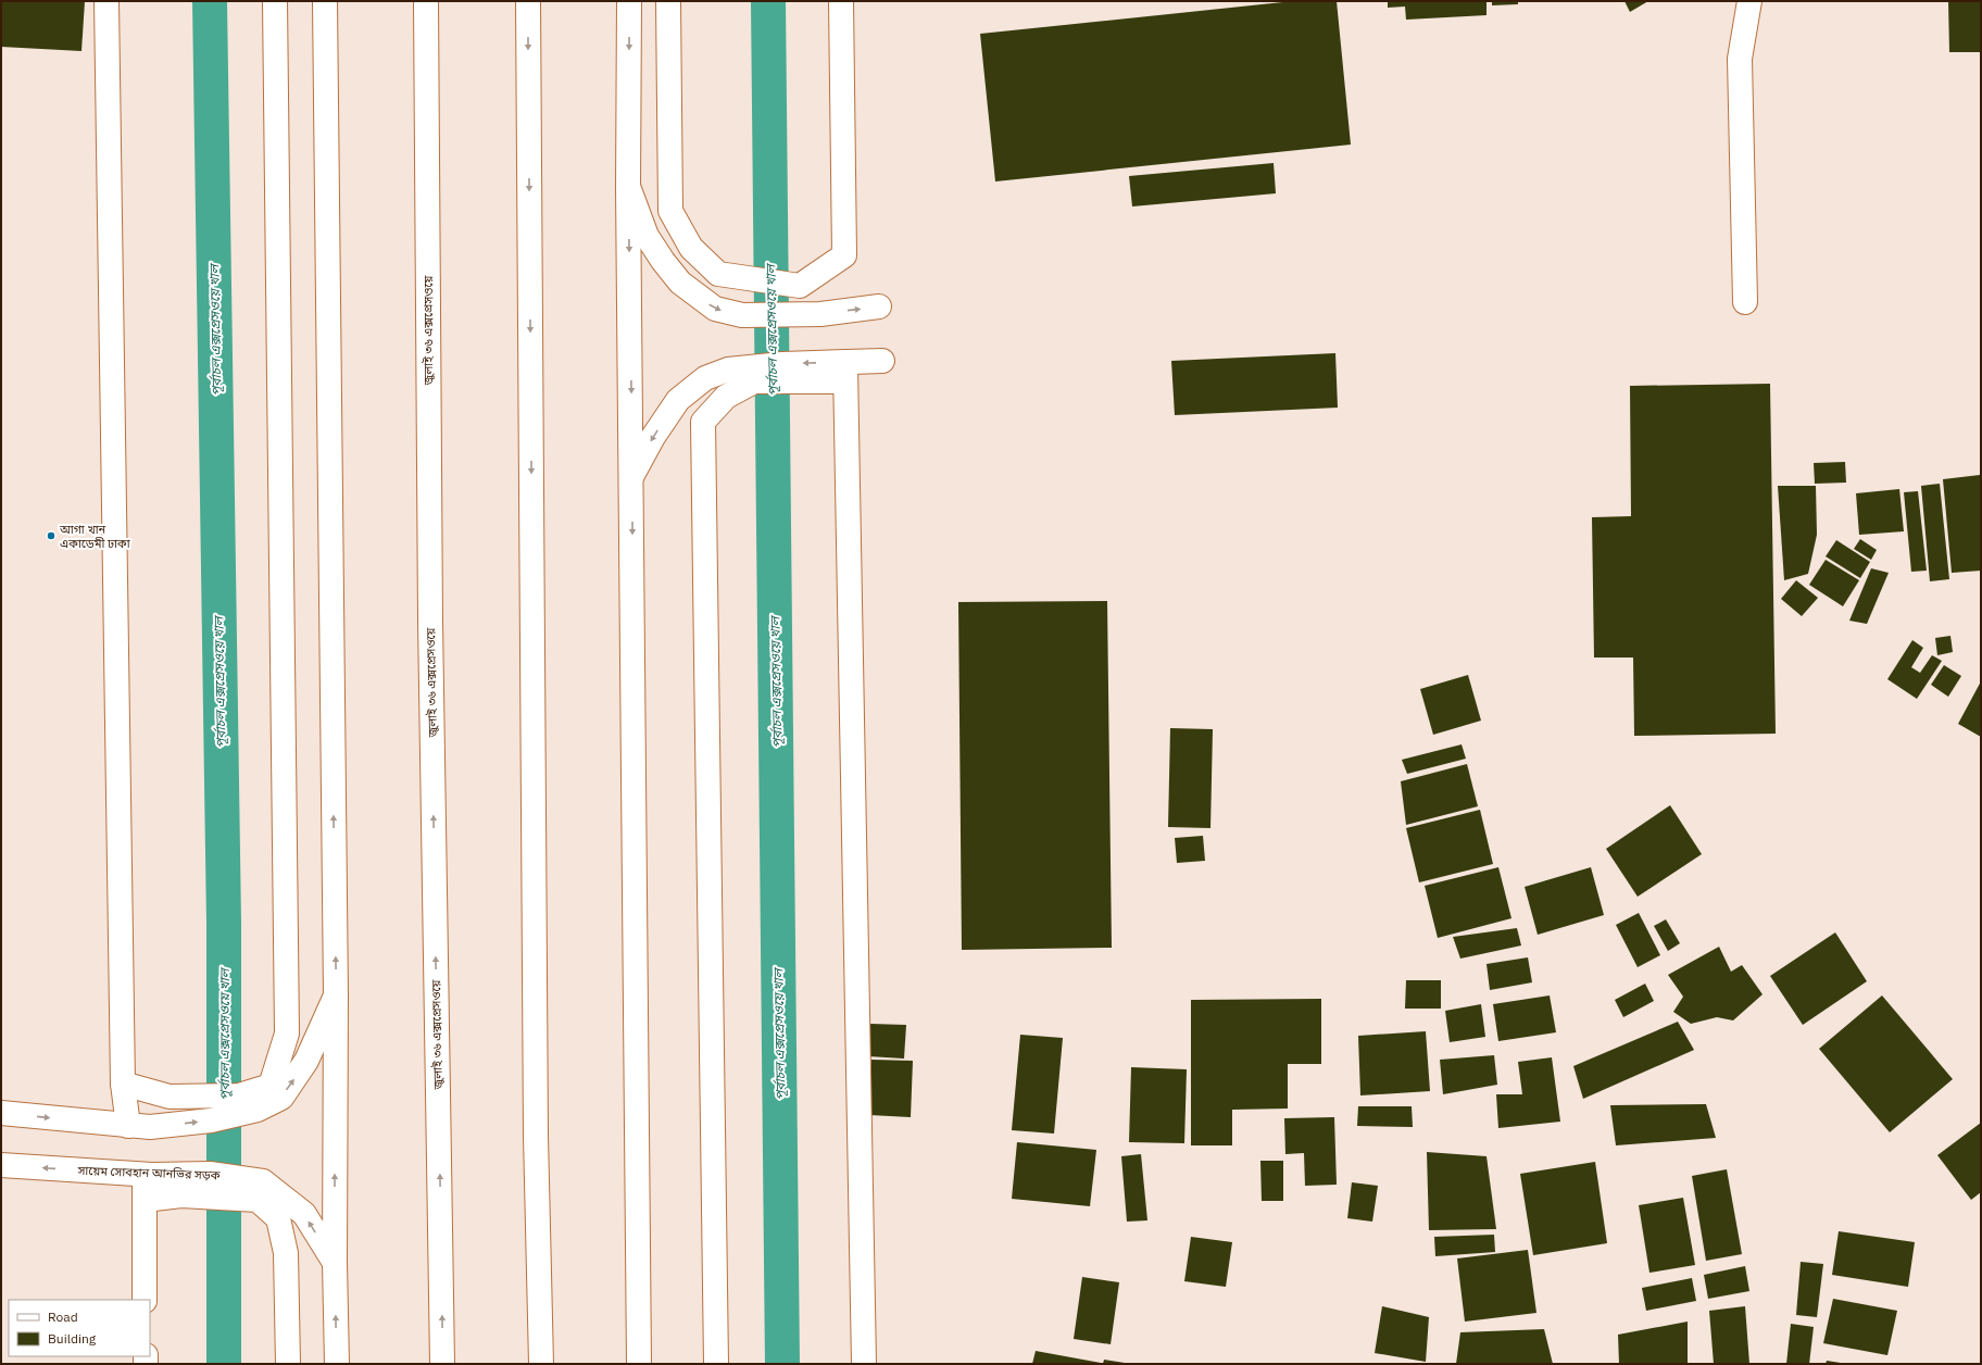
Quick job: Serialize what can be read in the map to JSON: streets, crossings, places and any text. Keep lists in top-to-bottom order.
{
  "streets": {
    "main road": ["জুলাই ৩৬ এক্সপ্রেসওয়ে", "সায়েম সোবহান আনভির সড়ক"]
  },
  "water": ["পূর্বাচল এক্সপ্রেসওয়ে খাল"],
  "places": ["আগা খান একাডেমী ঢাকা"],
  "legend": ["Road", "Building"]
}
